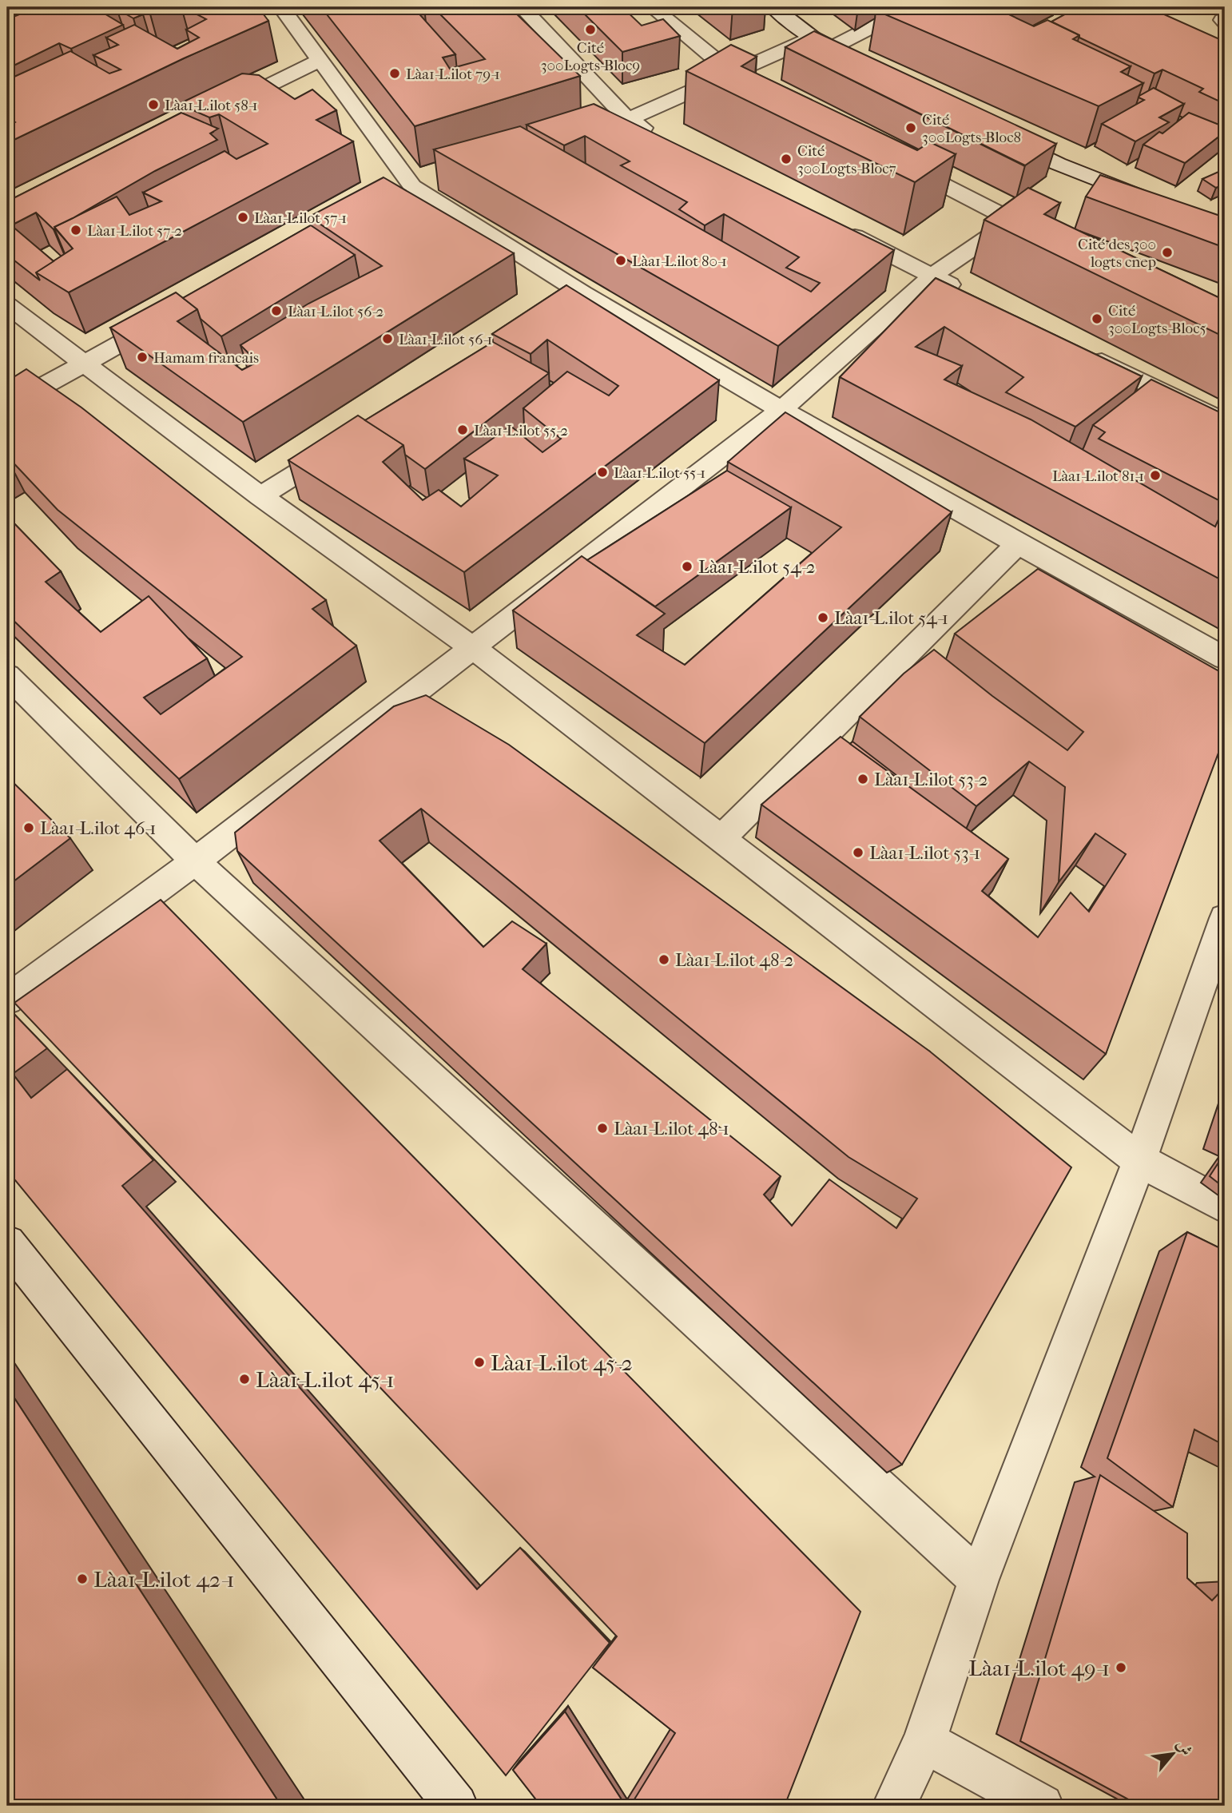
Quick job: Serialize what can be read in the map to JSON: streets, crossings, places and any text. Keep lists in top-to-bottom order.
{
  "places": [
    "Cité 300Logts-Bloc9",
    "Làa1-L.ilot 79-1",
    "Làa1-L.ilot 58-1",
    "Cité 300Logts-Bloc8",
    "Cité 300Logts-Bloc7",
    "Làa1-L.ilot 57-1",
    "Làa1-L.ilot 57-2",
    "Cité des 300 logts cnep",
    "Làa1-L.ilot 80-1",
    "Làa1-L.ilot 56-2",
    "Cité 300Logts-Bloc5",
    "Làa1-L.ilot 56-1",
    "Hamam francais",
    "Làa1-L.ilot 55-2",
    "Làa1-L.ilot 55-1",
    "Làa1-L.ilot 81-1",
    "Làa1-L.ilot 54-2",
    "Làa1-L.ilot 54-1",
    "Làa1-L.ilot 53-2",
    "Làa1-L.ilot 46-1",
    "Làa1-L.ilot 53-1",
    "Làa1-L.ilot 48-2",
    "Làa1-L.ilot 48-1",
    "Làa1-L.ilot 45-2",
    "Làa1-L.ilot 45-1",
    "Làa1-L.ilot 42-1",
    "Làa1-L.ilot 49-1"
  ],
  "north": "top right"
}
